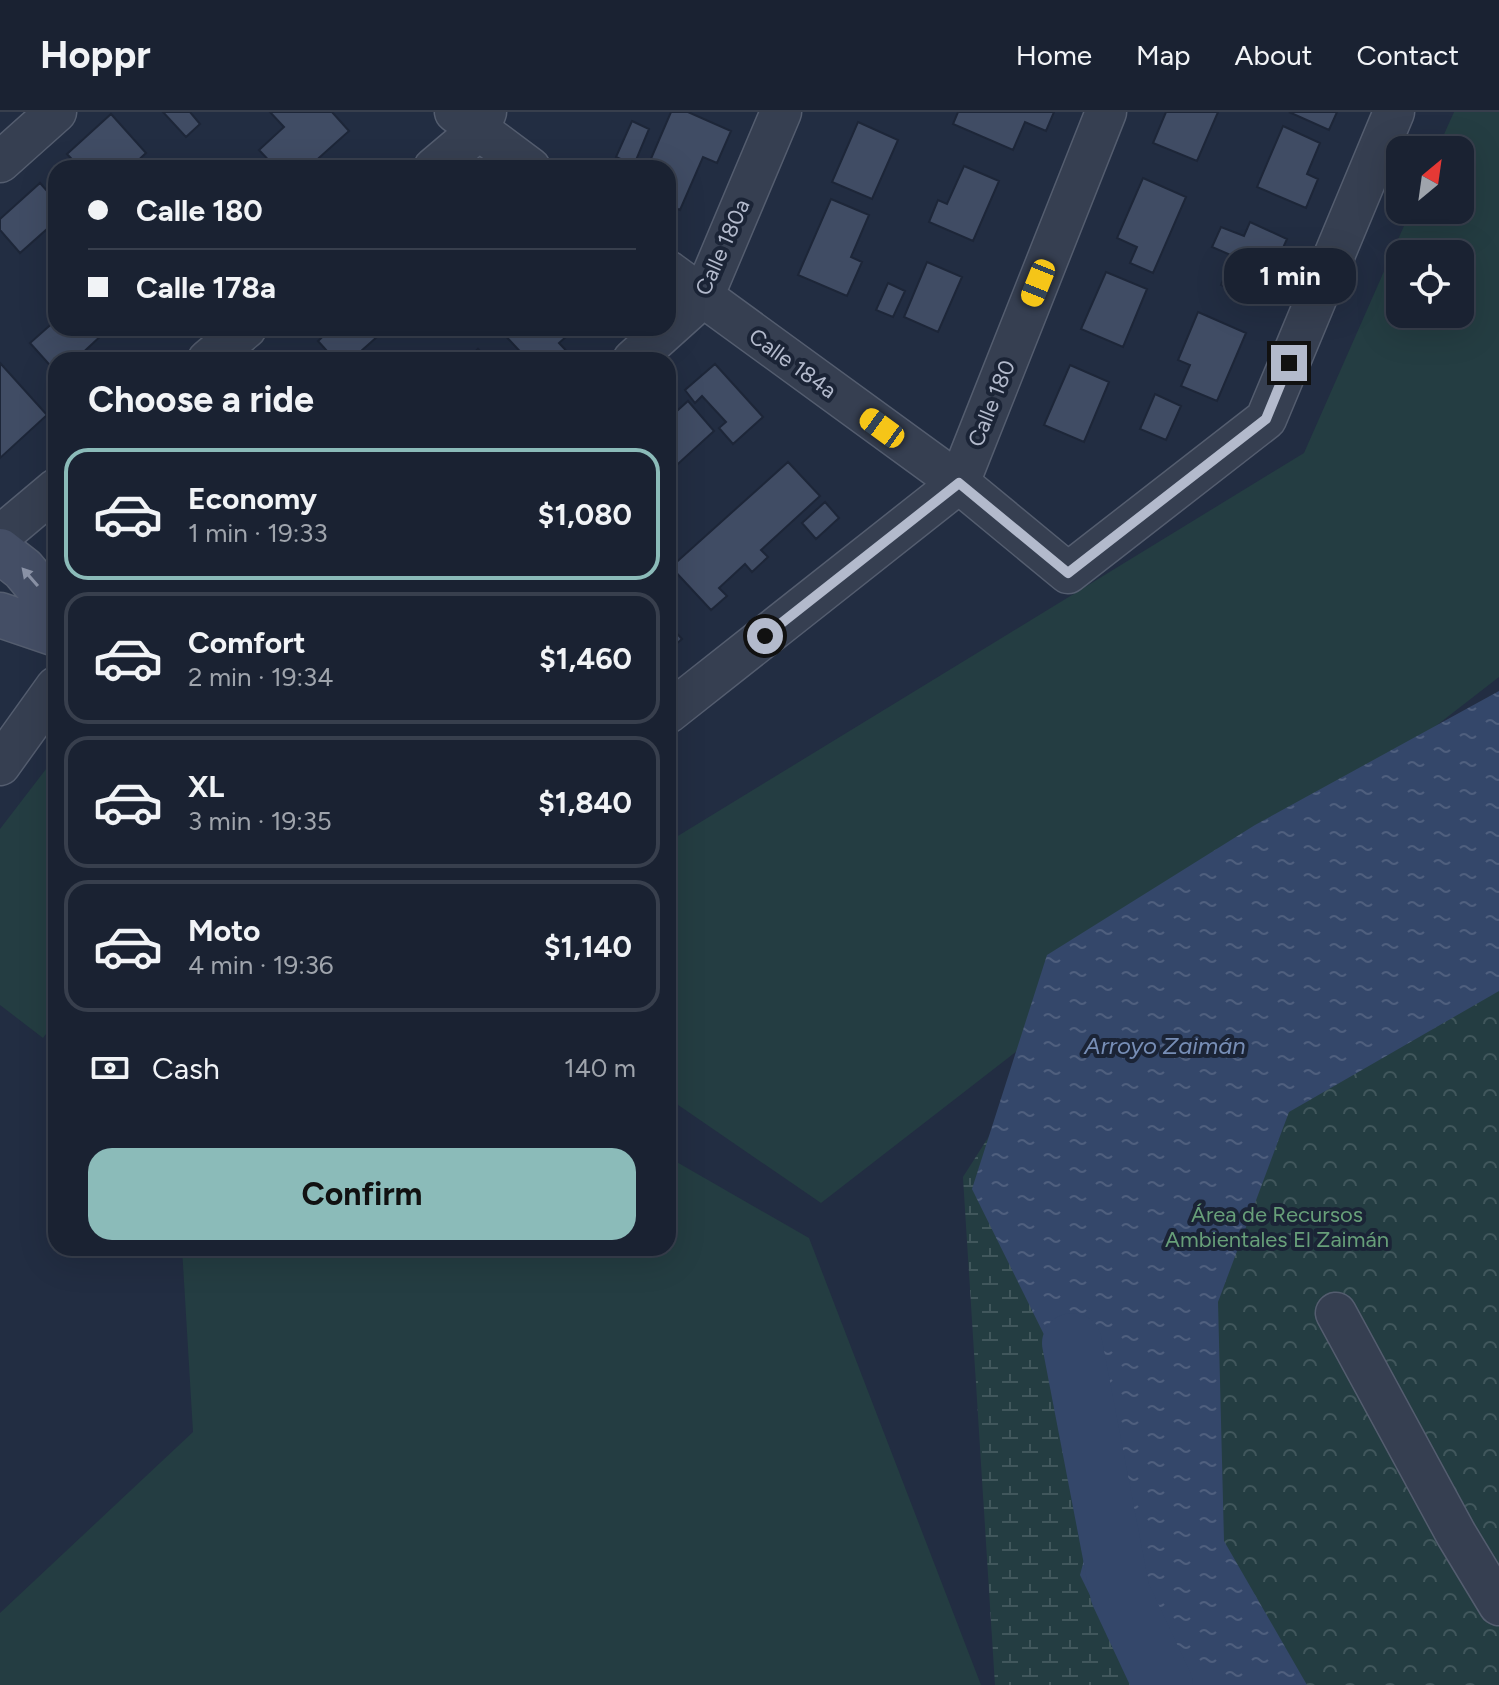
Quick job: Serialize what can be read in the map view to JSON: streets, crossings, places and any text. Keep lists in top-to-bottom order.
{
  "streets": {
    "street": ["Calle 180a", "Calle 184a", "Calle 180"]
  },
  "crossings": [
    ["Calle 180a", "Calle 184a"],
    ["Calle 184a", "Calle 180"]
  ],
  "water": ["Arroyo Zaimán"],
  "parks": ["Área de Recursos Ambientales El Zaimán"],
  "north": "top right",
  "page": {
    "header": "Hoppr",
    "nav": [
      "Home",
      "Map",
      "About",
      "Contact"
    ],
    "banner": ["Calle 180", "Calle 178a"],
    "bubble": "1 min",
    "heading": "Choose a ride",
    "list": [
      {
        "name": "Economy",
        "note": "1 min · 19:33",
        "value": "$1,080"
      },
      {
        "name": "Comfort",
        "note": "2 min · 19:34",
        "value": "$1,460"
      },
      {
        "name": "XL",
        "note": "3 min · 19:35",
        "value": "$1,840"
      },
      {
        "name": "Moto",
        "note": "4 min · 19:36",
        "value": "$1,140"
      }
    ],
    "pay": ["Cash", "140 m"],
    "buttons": "Confirm"
  }
}
